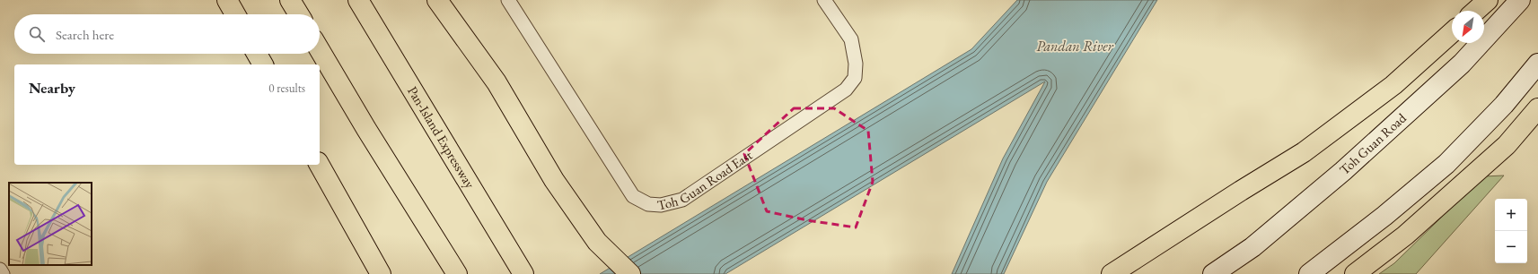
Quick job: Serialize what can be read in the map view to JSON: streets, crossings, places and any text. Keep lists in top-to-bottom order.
{
  "streets": {
    "highway": ["Pan-Island Expressway"],
    "main road": ["Toh Guan Road"],
    "lane": ["Toh Guan Road East"]
  },
  "water": ["Pandan River"],
  "north": "bottom left",
  "page": {
    "search": "Search here",
    "heading": ["Nearby", "0 results"],
    "map_buttons": ["+", "−"]
  }
}
